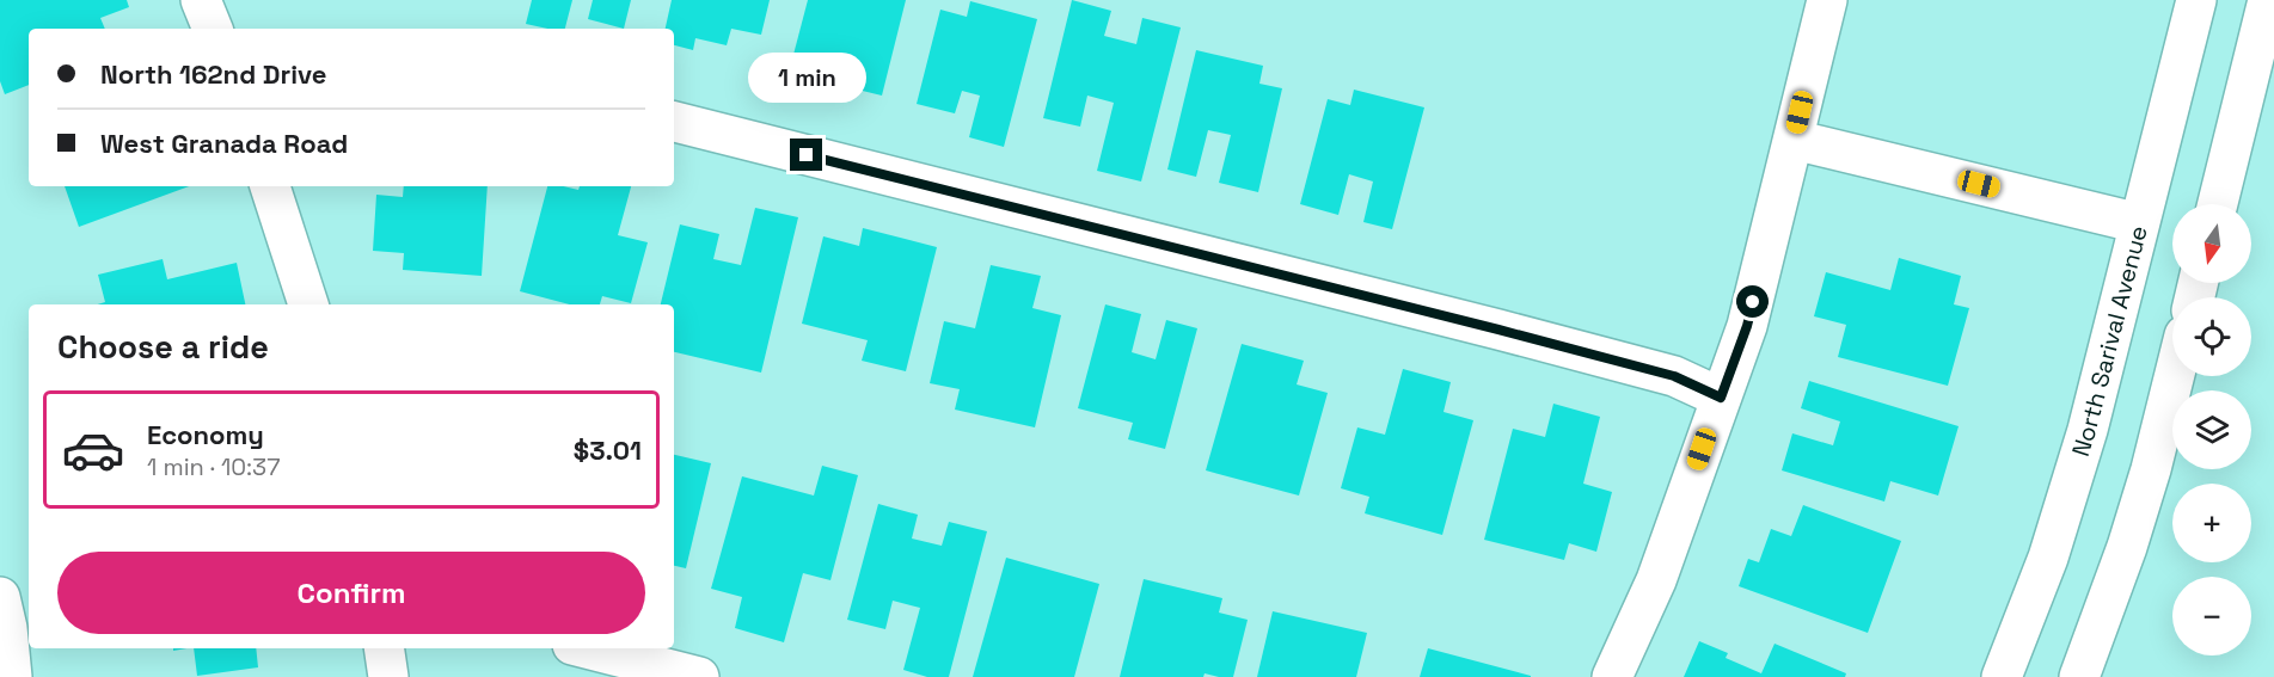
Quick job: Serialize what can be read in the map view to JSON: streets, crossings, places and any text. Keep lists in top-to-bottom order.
{
  "streets": {
    "street": ["North Sarival Avenue"]
  },
  "north": "bottom",
  "page": {
    "banner": ["North 162nd Drive", "West Granada Road"],
    "bubble": "1 min",
    "map_buttons": ["+", "−"],
    "heading": "Choose a ride",
    "list": [
      {
        "name": "Economy",
        "note": "1 min · 10:37",
        "value": "$3.01"
      }
    ],
    "buttons": "Confirm"
  }
}
